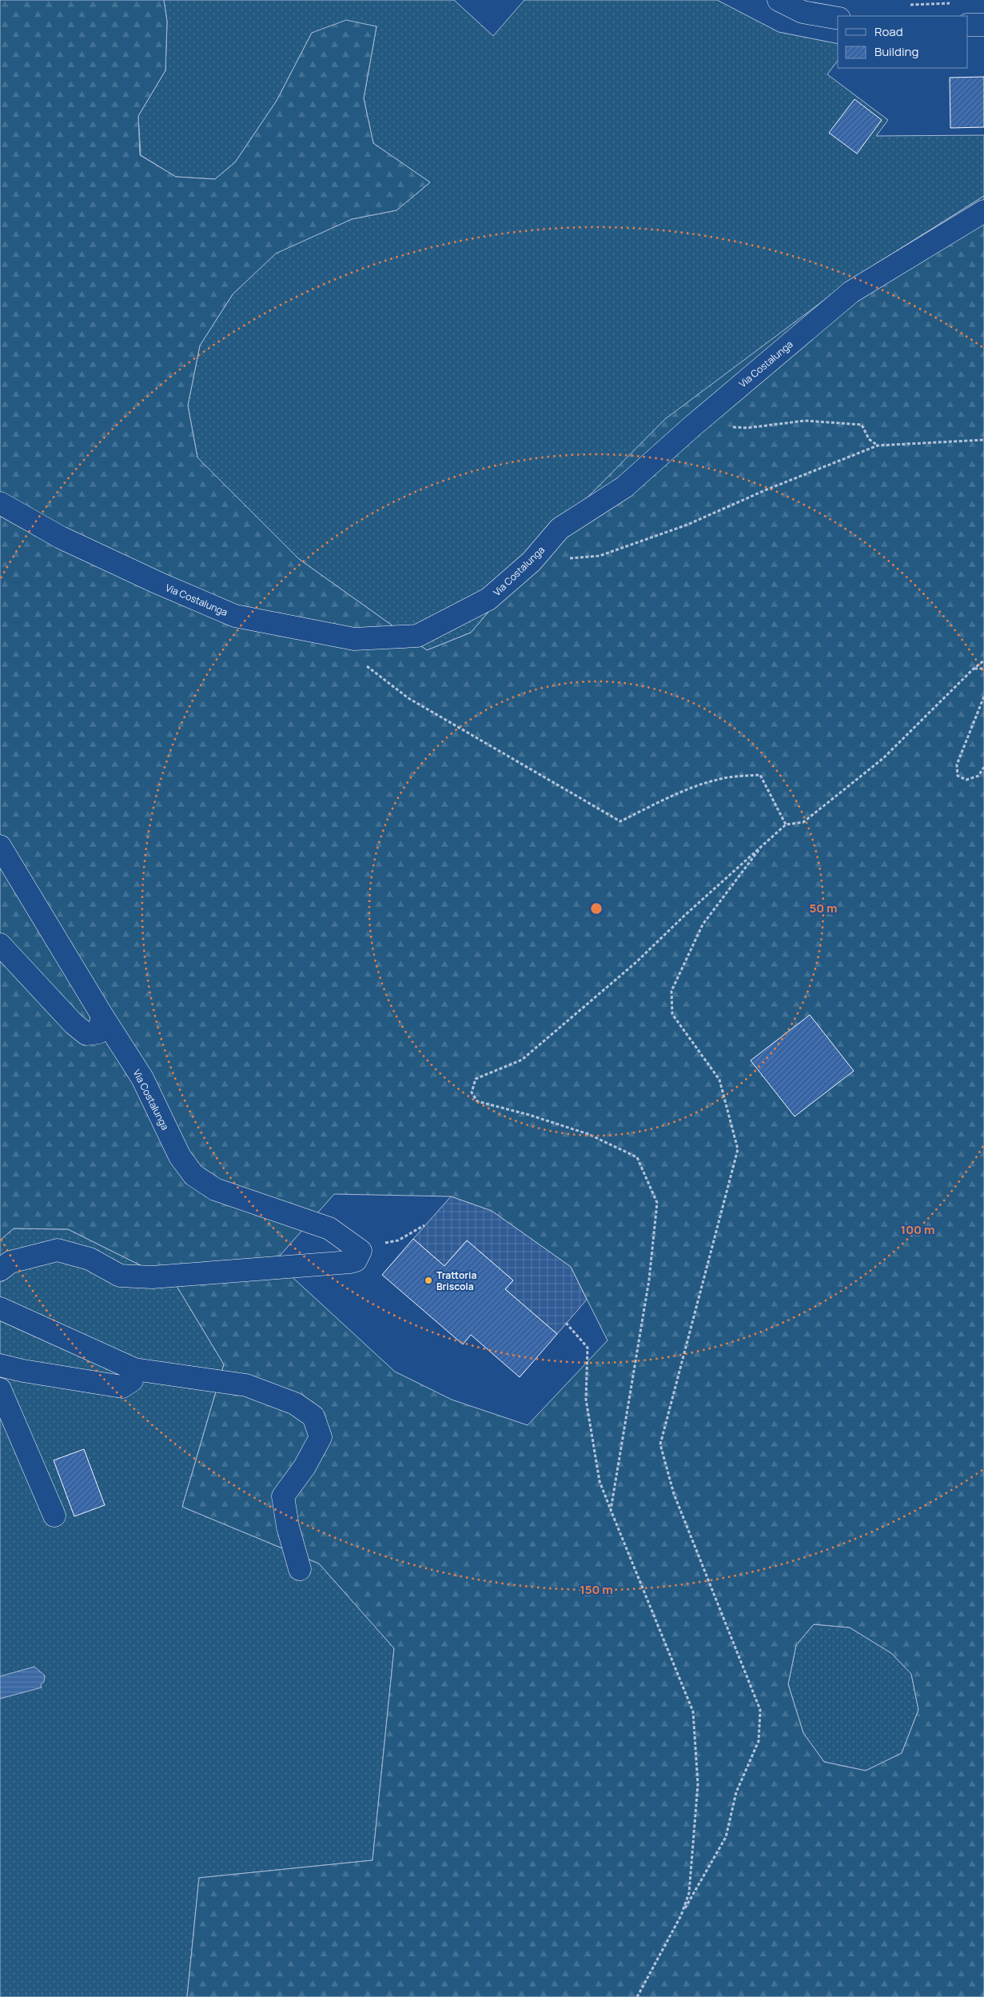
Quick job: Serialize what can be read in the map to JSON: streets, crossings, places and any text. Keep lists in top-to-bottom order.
{
  "streets": {
    "street": ["Via Costalunga"]
  },
  "places": ["Trattoria Briscola"],
  "legend": ["Road", "Building"],
  "rings": ["50 m", "100 m", "150 m"]
}
